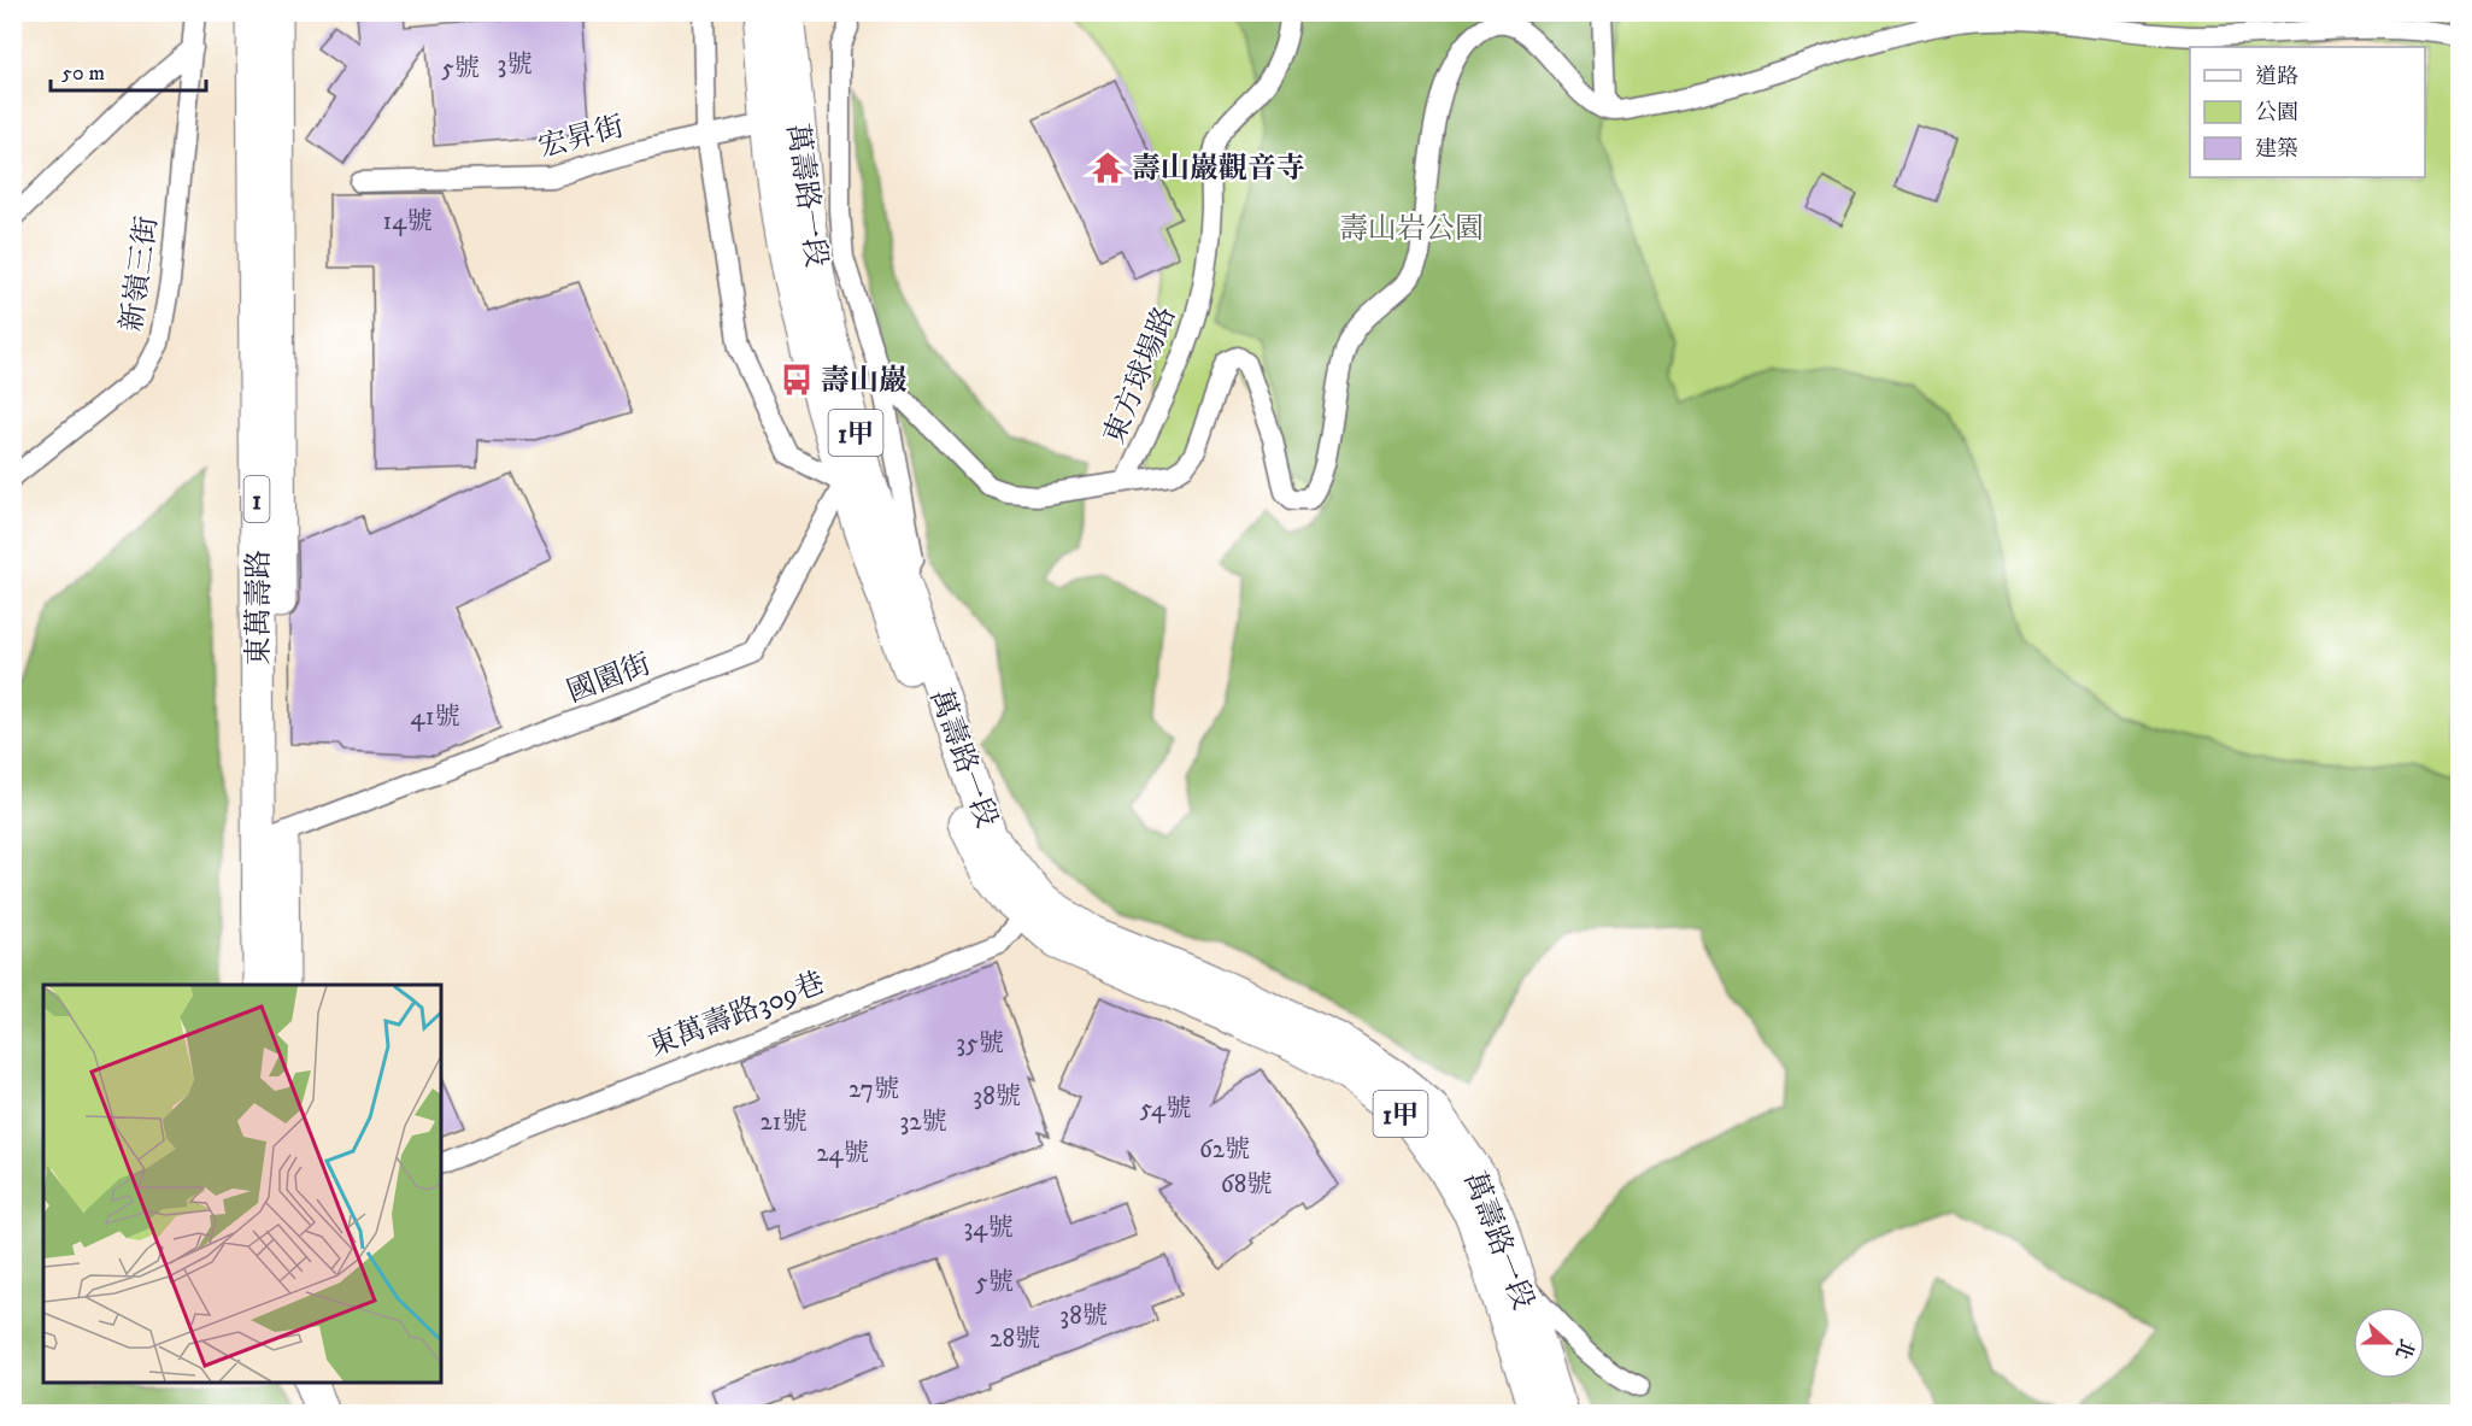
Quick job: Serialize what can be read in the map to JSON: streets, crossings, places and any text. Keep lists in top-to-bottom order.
{
  "streets": {
    "main road": [
      "萬壽路一段",
      "1甲",
      "1",
      "東萬壽路"
    ],
    "street": [
      "宏昇街",
      "新嶺三街",
      "東方球場路",
      "國園街",
      "東萬壽路309巷"
    ]
  },
  "crossings": [
    ["宏昇街", "萬壽路一段"],
    ["萬壽路一段", "國園街"],
    ["萬壽路一段", "東萬壽路309巷"],
    ["東萬壽路", "國園街"]
  ],
  "parks": ["壽山岩公園"],
  "places": {
    "temple": ["壽山巖觀音寺"],
    "bus stop": ["壽山巖"]
  },
  "house_numbers": [
    "3號",
    "5號",
    "14號",
    "41號",
    "35號",
    "27號",
    "38號",
    "54號",
    "21號",
    "32號",
    "62號",
    "24號",
    "68號",
    "34號",
    "5號",
    "38號",
    "28號"
  ],
  "legend": ["道路", "公園", "建築"],
  "scale_bar": "50 m",
  "north": "right"
}
